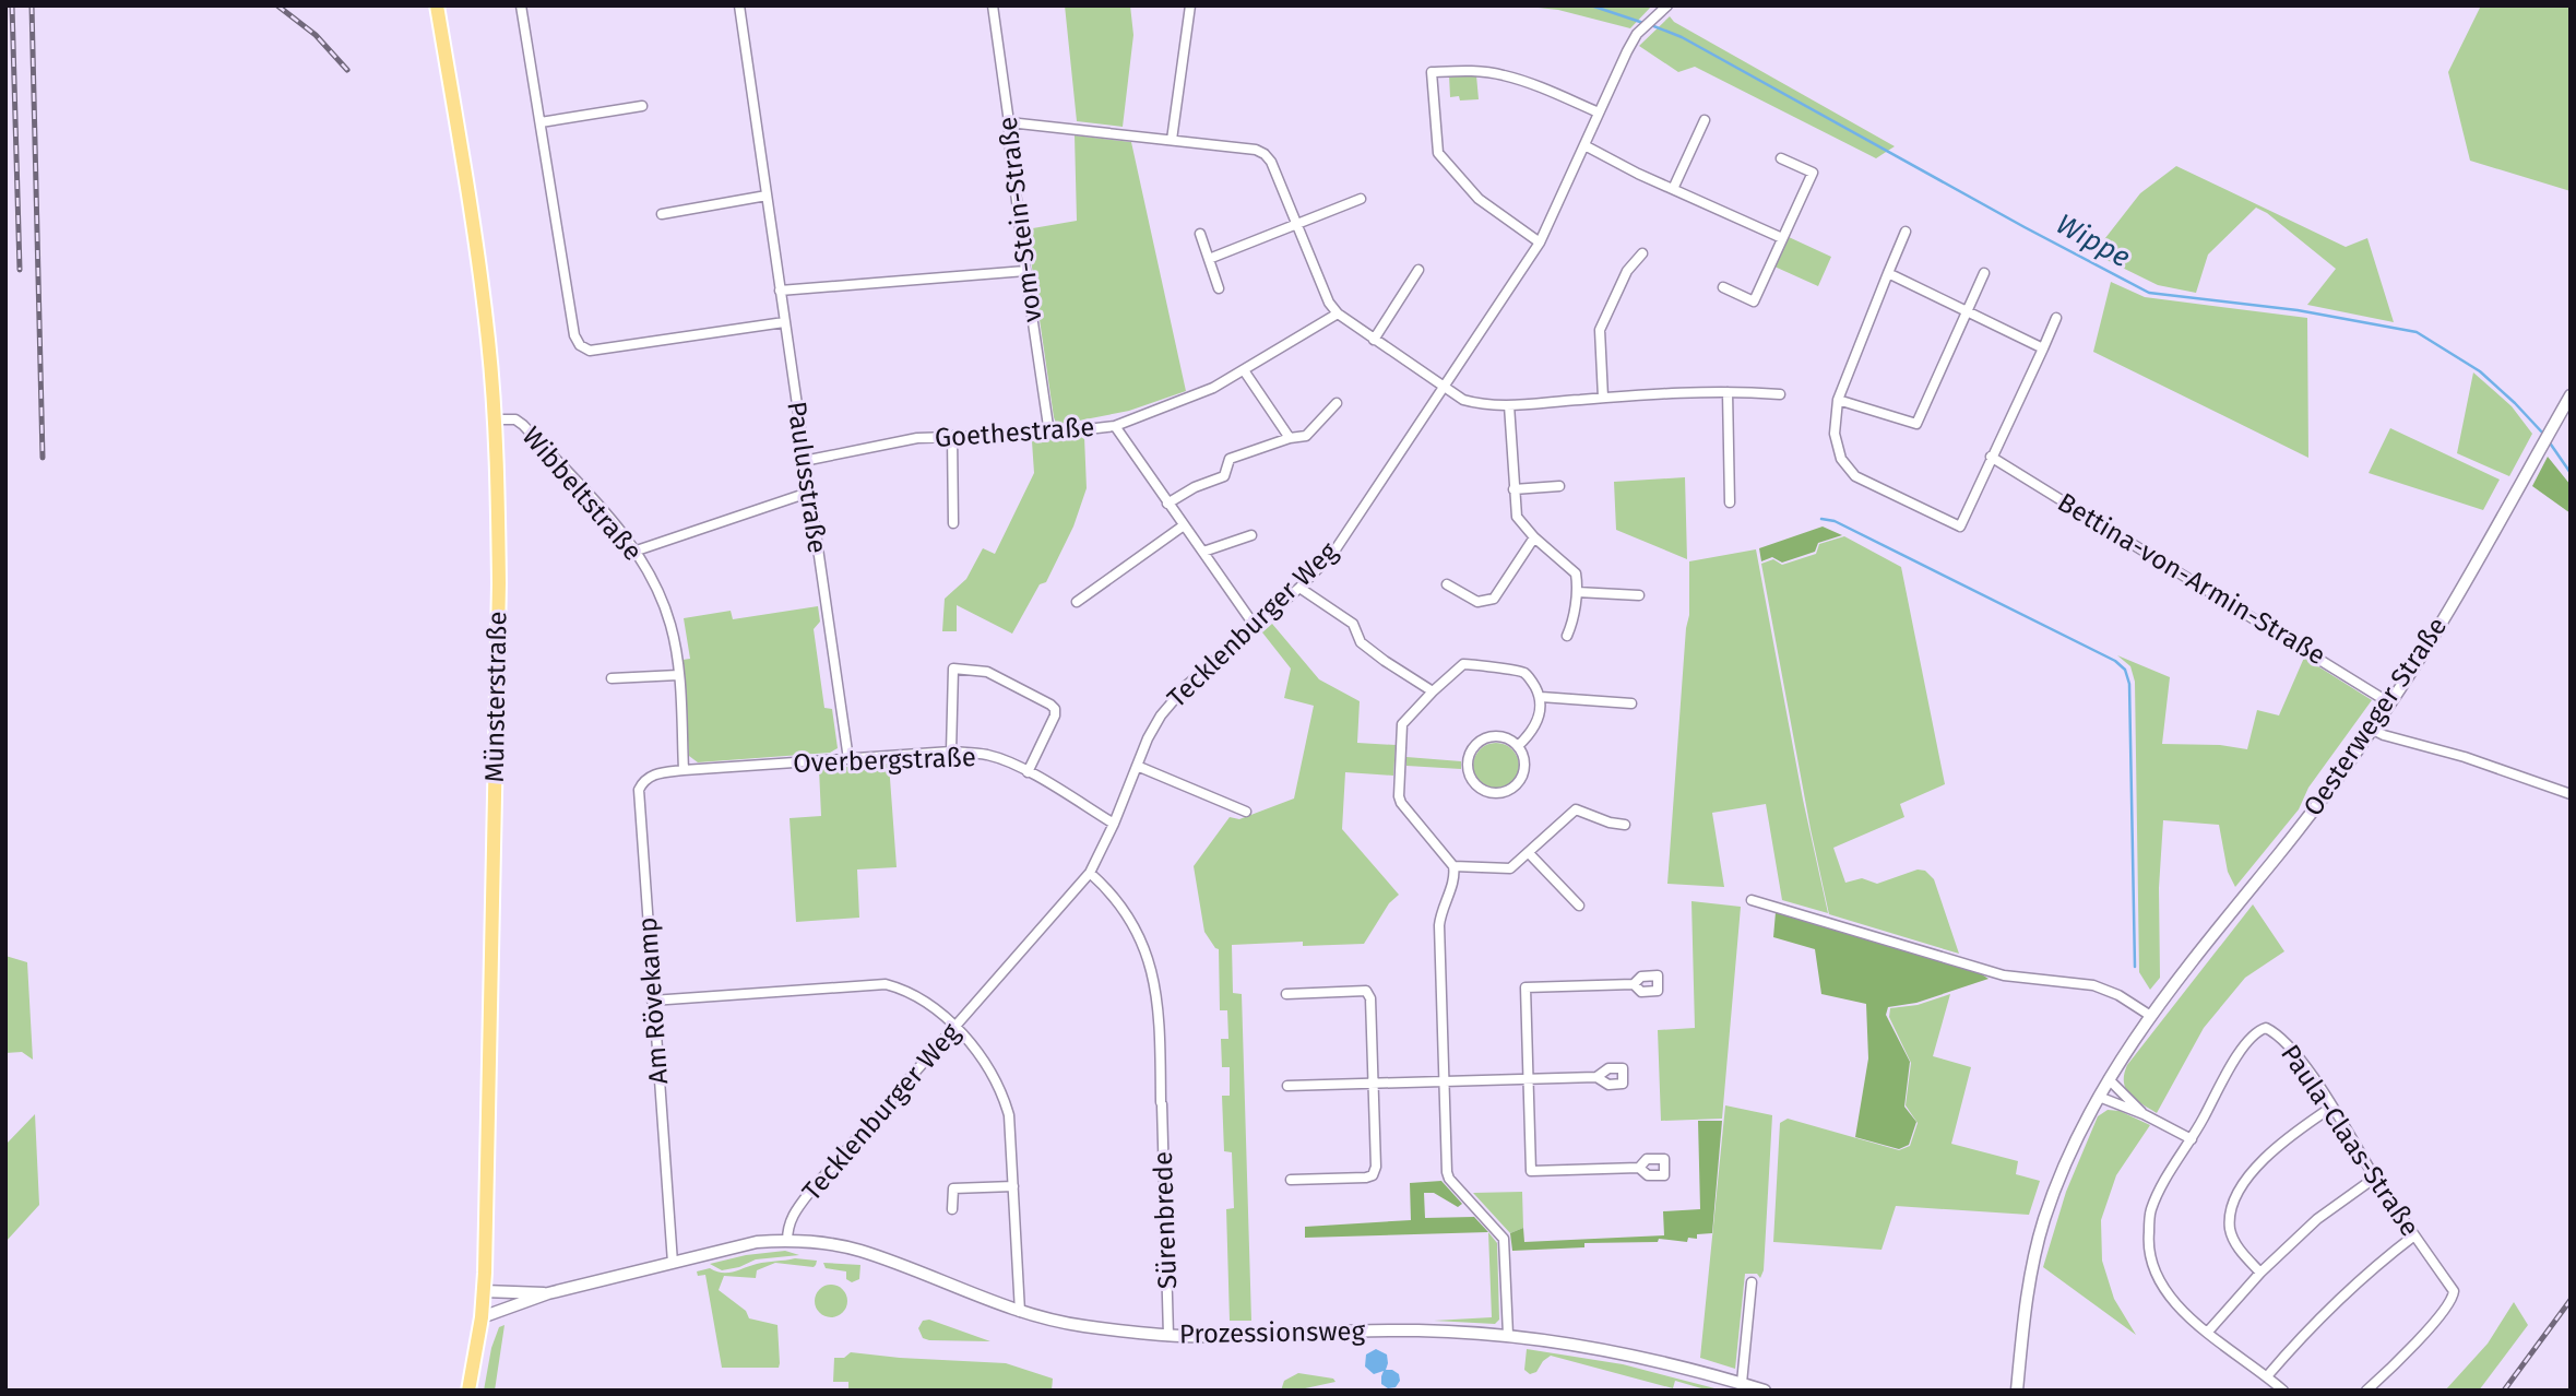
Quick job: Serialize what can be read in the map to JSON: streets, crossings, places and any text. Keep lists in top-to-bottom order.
{
  "streets": {
    "main road": ["Münsterstraße"],
    "street": [
      "vom-Stein-Straße",
      "Goethestraße",
      "Paulusstraße",
      "Wibbeltstraße",
      "Bettina-von-Armin-Straße",
      "Tecklenburger Weg",
      "Oesterweger Straße",
      "Overbergstraße",
      "Am Rövekamp",
      "Paula-Claas-Straße",
      "Sürenbrede",
      "Prozessionsweg"
    ]
  },
  "crossings": [
    ["vom-Stein-Straße", "Goethestraße"],
    ["Goethestraße", "Paulusstraße"],
    ["Paulusstraße", "Overbergstraße"],
    ["Wibbeltstraße", "Münsterstraße"],
    ["Wibbeltstraße", "Overbergstraße"],
    ["Wibbeltstraße", "Am Rövekamp"],
    ["Bettina-von-Armin-Straße", "Oesterweger Straße"],
    ["Tecklenburger Weg", "Overbergstraße"],
    ["Tecklenburger Weg", "Sürenbrede"],
    ["Tecklenburger Weg", "Prozessionsweg"],
    ["Overbergstraße", "Am Rövekamp"],
    ["Sürenbrede", "Prozessionsweg"]
  ],
  "water": ["Wippe"]
}
